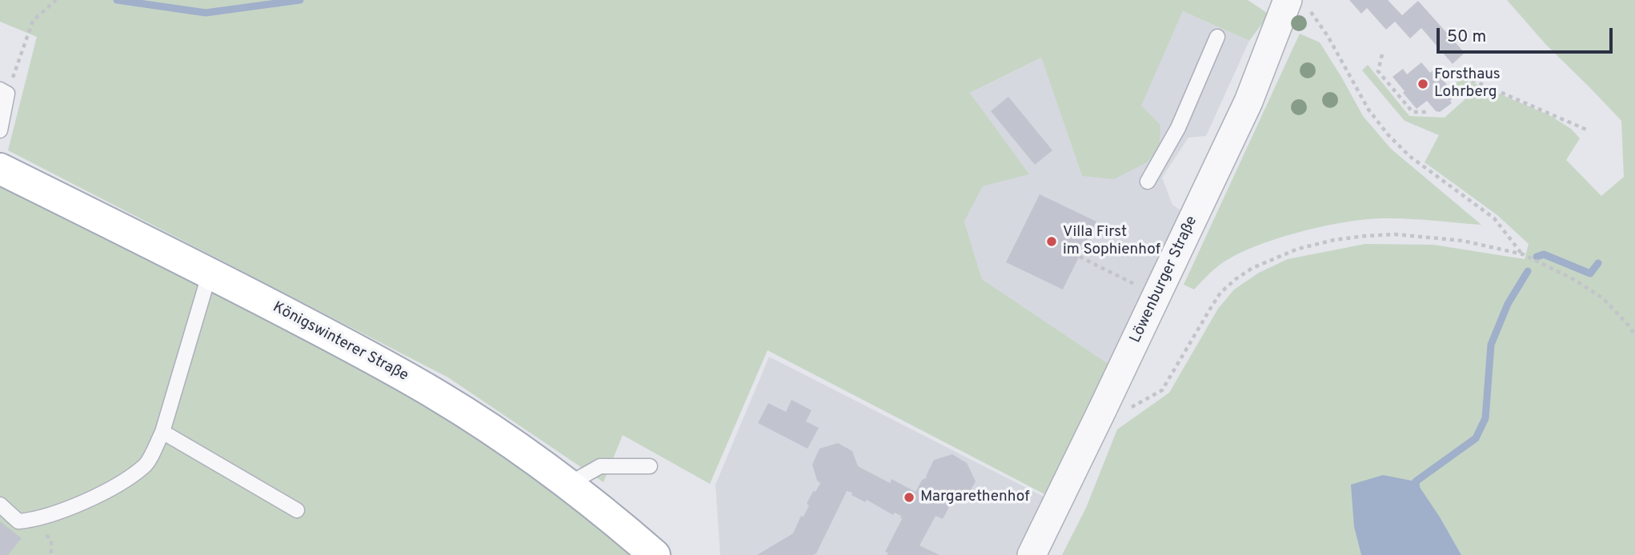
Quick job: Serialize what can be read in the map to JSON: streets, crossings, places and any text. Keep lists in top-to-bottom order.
{
  "streets": {
    "main road": ["Königswinterer Straße"],
    "street": ["Löwenburger Straße"]
  },
  "places": ["Forsthaus Lohrberg", "Villa First im Sophienhof", "Margarethenhof"],
  "scale_bar": "50 m"
}
